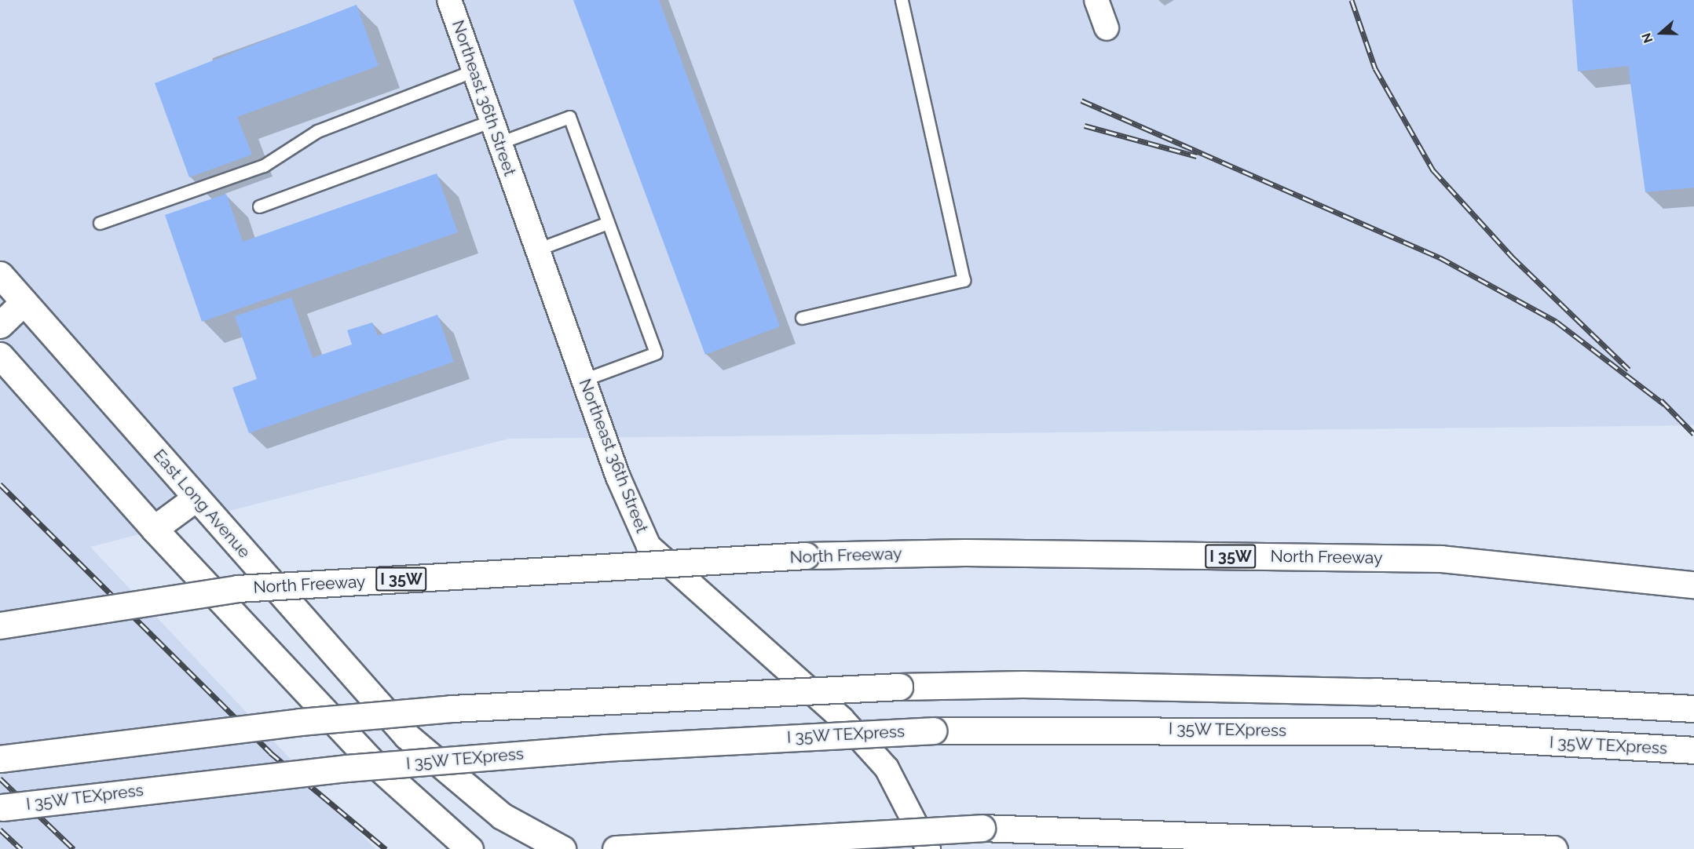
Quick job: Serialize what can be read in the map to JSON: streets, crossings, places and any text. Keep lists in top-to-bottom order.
{
  "streets": {
    "main road": [
      "East Long Avenue",
      "North Freeway",
      "I 35W",
      "I 35W TEXpress"
    ],
    "street": ["Northeast 36th Street"]
  },
  "north": "left"
}
